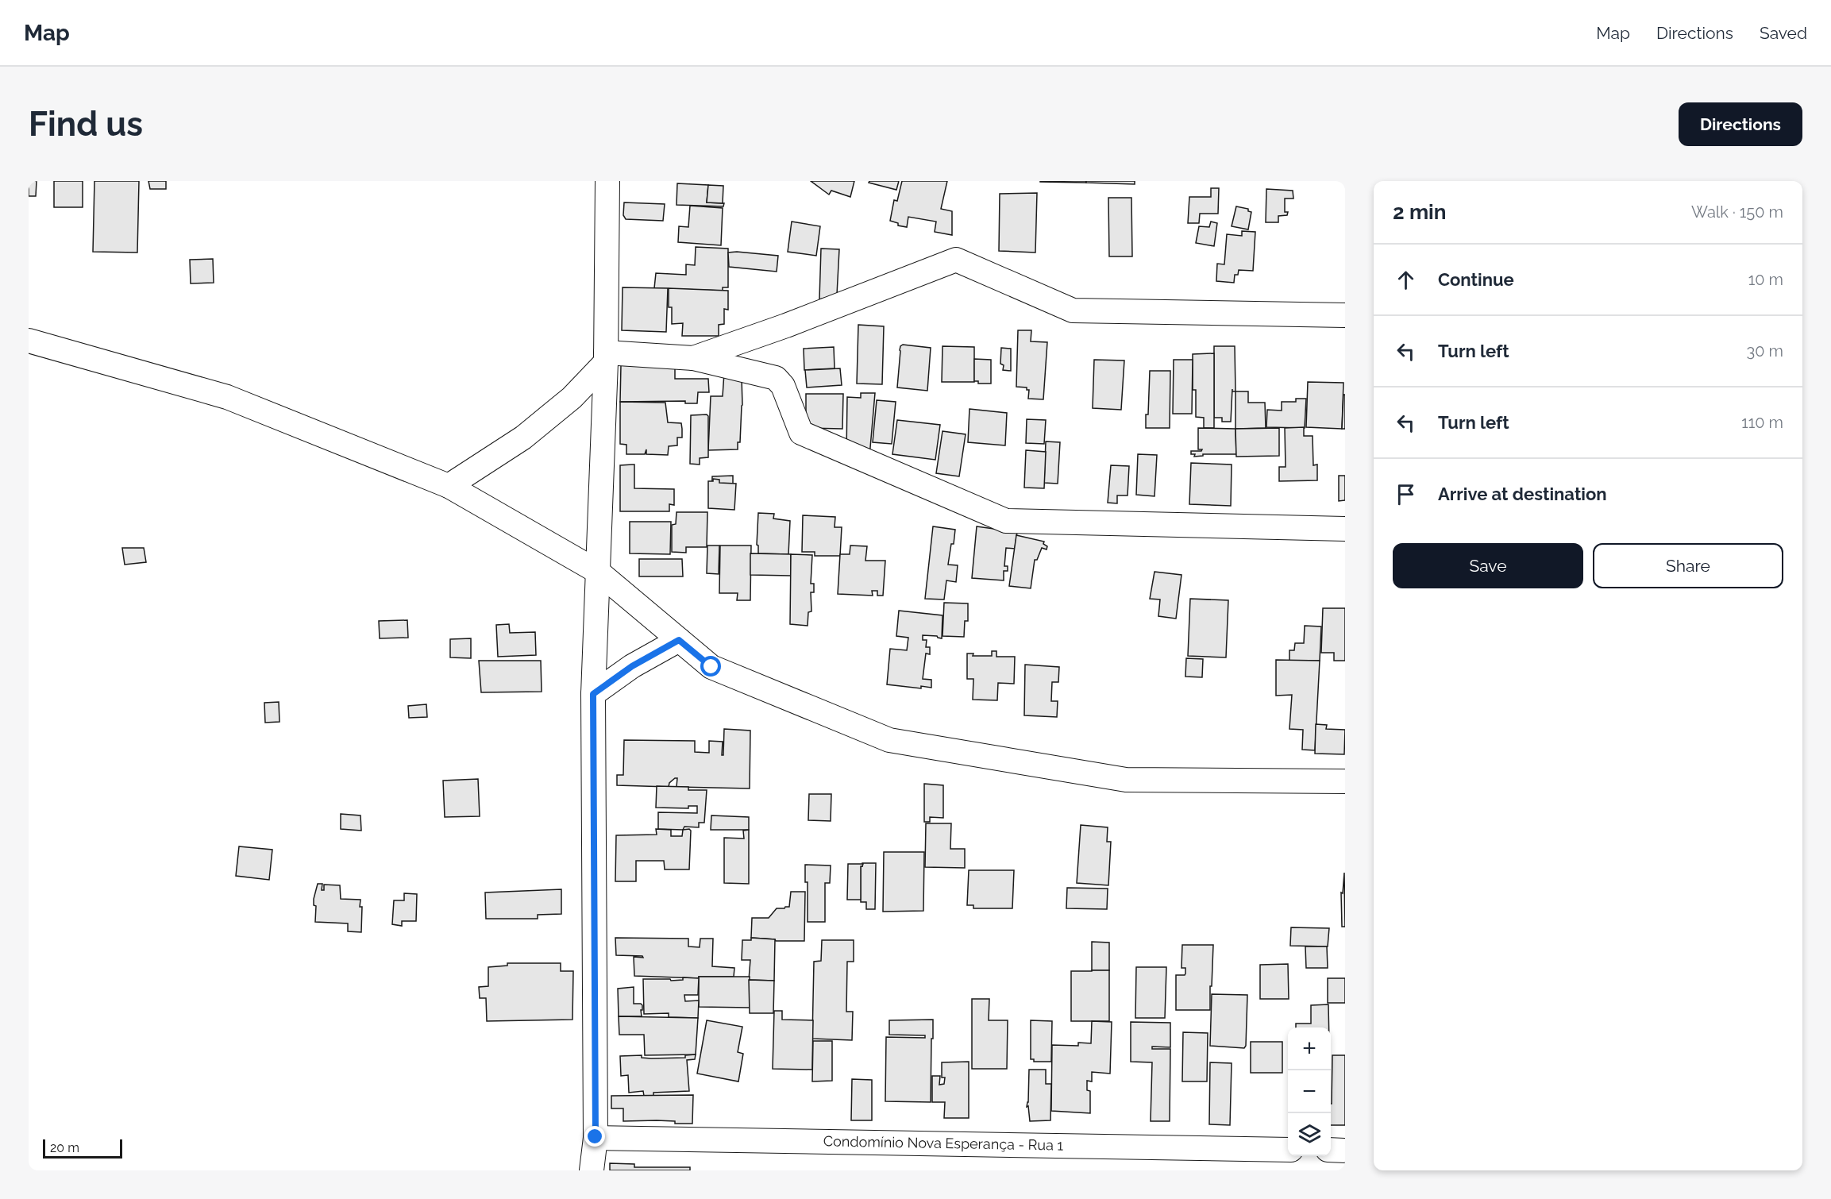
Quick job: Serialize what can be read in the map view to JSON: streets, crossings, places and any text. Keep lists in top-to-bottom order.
{
  "streets": {
    "street": ["Condomínio Nova Esperança - Rua 1"]
  },
  "scale_bar": "20 m",
  "page": {
    "header": "Map",
    "nav": ["Map", "Directions", "Saved"],
    "buttons": [
      "Directions",
      ["Save", "Share"]
    ],
    "title": "Find us",
    "heading": ["2 min", "Walk · 150 m"],
    "list": [
      ["Continue", "10 m"],
      ["Turn left", "30 m"],
      ["Turn left", "110 m"],
      "Arrive at destination"
    ],
    "map_buttons": ["+", "−"],
    "scale": "20 m"
  }
}
